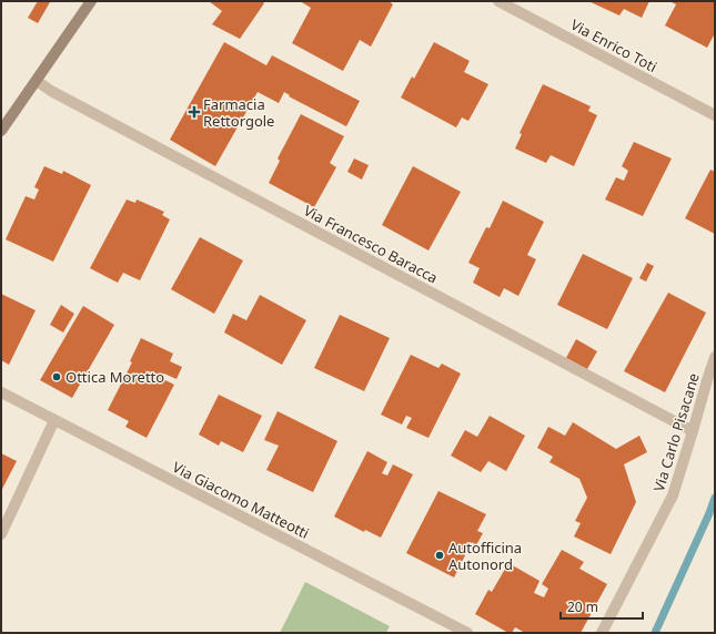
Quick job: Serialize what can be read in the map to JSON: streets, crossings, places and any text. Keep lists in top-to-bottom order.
{
  "streets": {
    "street": [
      "Via Enrico Toti",
      "Via Francesco Baracca",
      "Via Carlo Pisacane",
      "Via Giacomo Matteotti"
    ]
  },
  "crossings": [
    ["Via Francesco Baracca", "Via Carlo Pisacane"]
  ],
  "places": {
    "health": ["Farmacia Rettorgole"],
    "other": ["Ottica Moretto", "Autofficina Autonord"]
  },
  "scale_bar": "20 m"
}
